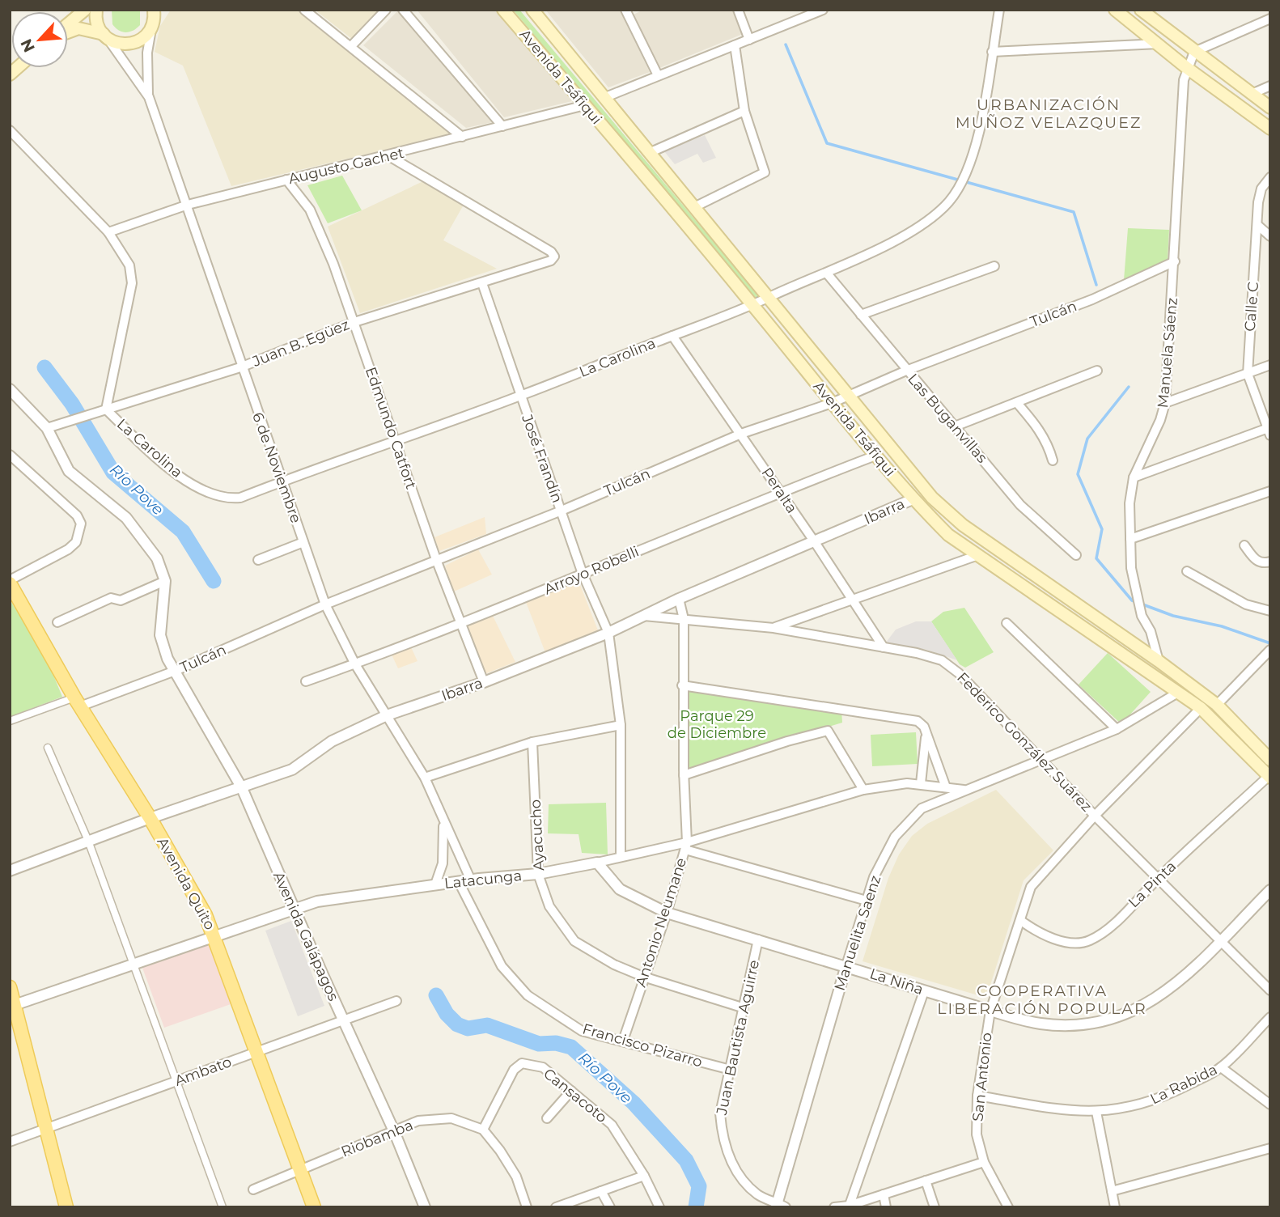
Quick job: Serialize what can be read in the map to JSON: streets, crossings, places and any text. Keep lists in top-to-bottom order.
{
  "streets": {
    "main road": ["Avenida Tsáfiqui", "Avenida Quito"],
    "street": [
      "Augusto Gachet",
      "Calle C",
      "Tulcán",
      "Juan B. Egüez",
      "Manuela Sáenz",
      "La Carolina",
      "Las Buganvillas",
      "Edmundo Catfort",
      "José Frandín",
      "6 de Noviembre",
      "Peralta",
      "Ibarra",
      "Arroyo Robelli",
      "Federico González Suárez",
      "Ayacucho",
      "Latacunga",
      "La Pinta",
      "Antonio Neumane",
      "Manuelita Saenz",
      "Avenida Galápagos",
      "La Niña",
      "Juan Bautista Aguirre",
      "Francisco Pizarro",
      "Ambato",
      "San Antonio",
      "La Rabida",
      "Cansacoto",
      "Riobamba"
    ]
  },
  "crossings": [
    ["Avenida Tsáfiqui", "Augusto Gachet"],
    ["Avenida Tsáfiqui", "Tulcán"],
    ["Avenida Tsáfiqui", "Manuela Sáenz"],
    ["Avenida Tsáfiqui", "La Carolina"],
    ["Avenida Tsáfiqui", "Ibarra"],
    ["Avenida Tsáfiqui", "Arroyo Robelli"],
    ["Avenida Tsáfiqui", "La Pinta"],
    ["Avenida Tsáfiqui", "Manuelita Saenz"],
    ["Avenida Tsáfiqui", "San Antonio"],
    ["Augusto Gachet", "Juan B. Egüez"],
    ["Augusto Gachet", "Edmundo Catfort"],
    ["Augusto Gachet", "6 de Noviembre"],
    ["Tulcán", "Manuela Sáenz"],
    ["Tulcán", "Las Buganvillas"],
    ["Tulcán", "Edmundo Catfort"],
    ["Tulcán", "José Frandín"],
    ["Tulcán", "6 de Noviembre"],
    ["Tulcán", "Peralta"],
    ["Tulcán", "Avenida Quito"],
    ["Tulcán", "Avenida Galápagos"],
    ["Juan B. Egüez", "La Carolina"],
    ["Juan B. Egüez", "Edmundo Catfort"],
    ["Juan B. Egüez", "José Frandín"],
    ["Juan B. Egüez", "6 de Noviembre"],
    ["La Carolina", "Las Buganvillas"],
    ["La Carolina", "Edmundo Catfort"],
    ["La Carolina", "José Frandín"],
    ["La Carolina", "6 de Noviembre"],
    ["La Carolina", "Peralta"],
    ["Edmundo Catfort", "Ibarra"],
    ["Edmundo Catfort", "Arroyo Robelli"],
    ["José Frandín", "Ibarra"],
    ["José Frandín", "Arroyo Robelli"],
    ["6 de Noviembre", "Ibarra"],
    ["6 de Noviembre", "Arroyo Robelli"],
    ["6 de Noviembre", "Latacunga"],
    ["Peralta", "Ibarra"],
    ["Peralta", "Arroyo Robelli"],
    ["Peralta", "Federico González Suárez"],
    ["Ibarra", "Federico González Suárez"],
    ["Ibarra", "Avenida Quito"],
    ["Ibarra", "Antonio Neumane"],
    ["Ibarra", "Avenida Galápagos"],
    ["Federico González Suárez", "La Pinta"],
    ["Federico González Suárez", "Antonio Neumane"],
    ["Federico González Suárez", "Manuelita Saenz"],
    ["Federico González Suárez", "La Niña"],
    ["Federico González Suárez", "San Antonio"],
    ["Ayacucho", "Latacunga"],
    ["Ayacucho", "Antonio Neumane"],
    ["Ayacucho", "Juan Bautista Aguirre"],
    ["Latacunga", "Avenida Quito"],
    ["Latacunga", "Antonio Neumane"],
    ["Latacunga", "Manuelita Saenz"],
    ["Latacunga", "Avenida Galápagos"],
    ["Latacunga", "La Niña"],
    ["Latacunga", "Francisco Pizarro"],
    ["Avenida Quito", "Ambato"],
    ["Avenida Quito", "Riobamba"],
    ["La Pinta", "San Antonio"],
    ["Antonio Neumane", "La Niña"],
    ["Antonio Neumane", "Francisco Pizarro"],
    ["Manuelita Saenz", "La Niña"],
    ["Manuelita Saenz", "Juan Bautista Aguirre"],
    ["Avenida Galápagos", "Ambato"],
    ["Avenida Galápagos", "Riobamba"],
    ["La Niña", "Juan Bautista Aguirre"],
    ["La Niña", "San Antonio"],
    ["Juan Bautista Aguirre", "Francisco Pizarro"],
    ["San Antonio", "La Rabida"],
    ["Cansacoto", "Riobamba"]
  ],
  "districts": ["URBANIZACIÓN MUÑOZ VELAZQUEZ", "COOPERATIVA LIBERACIÓN POPULAR"],
  "water": ["Río Pove"],
  "parks": ["Parque 29 de Diciembre"],
  "north": "bottom left"
}
